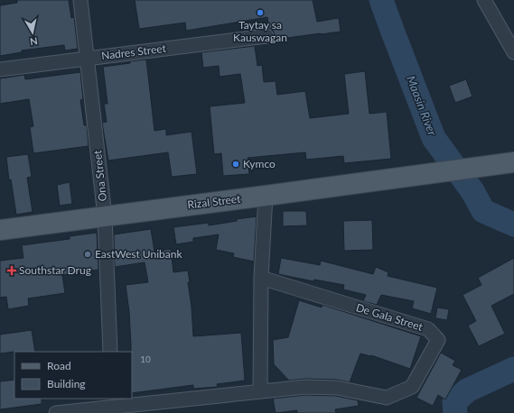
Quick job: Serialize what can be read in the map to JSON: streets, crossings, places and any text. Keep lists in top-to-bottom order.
{
  "streets": {
    "main road": ["Rizal Street"],
    "street": ["Nadres Street", "Ona Street", "De Gala Street"]
  },
  "crossings": [
    ["Nadres Street", "Ona Street"],
    ["Ona Street", "Rizal Street"]
  ],
  "water": ["Maasin River"],
  "places": {
    "other": ["Taytay sa Kauswagan", "Kymco", "EastWest Unibank"],
    "health": ["Southstar Drug"]
  },
  "house_numbers": ["10"],
  "legend": ["Road", "Building"],
  "north": "bottom"
}
